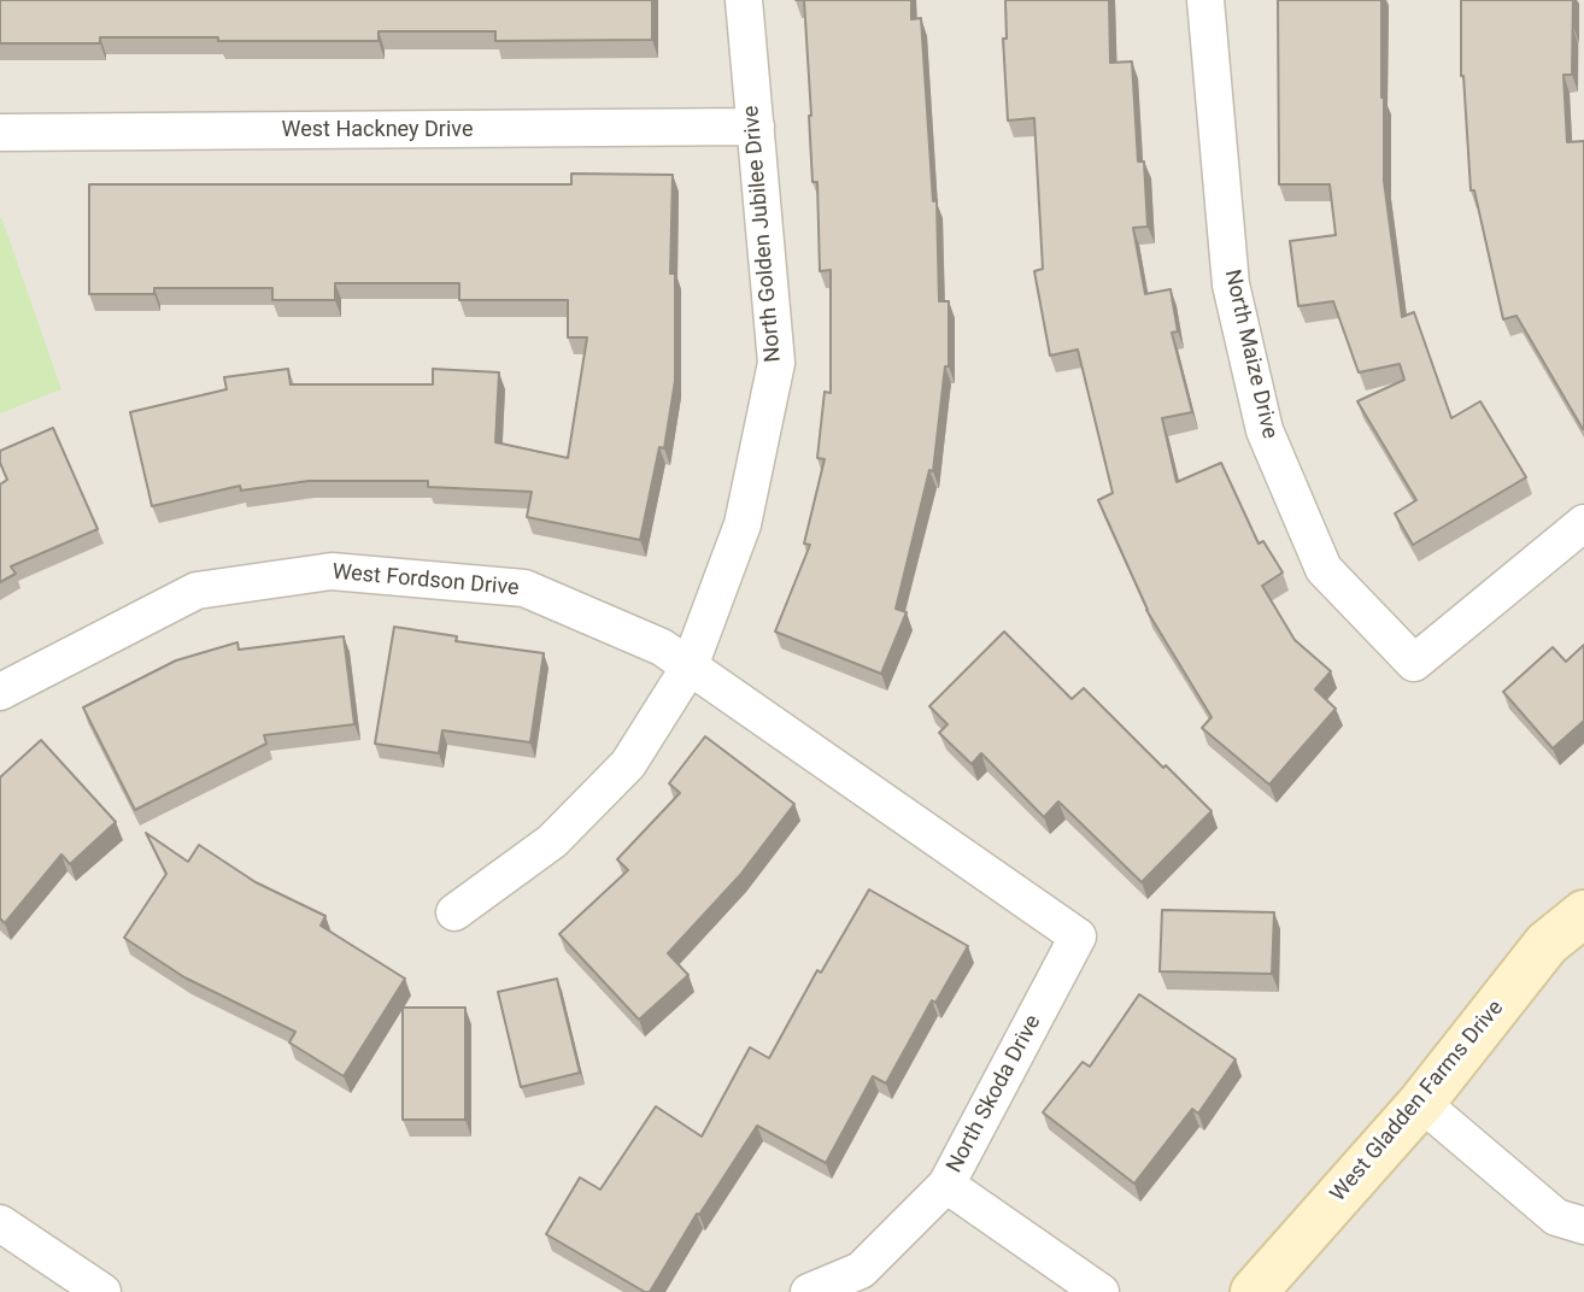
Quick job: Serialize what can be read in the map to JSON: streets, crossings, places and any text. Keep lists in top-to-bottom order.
{
  "streets": {
    "street": [
      "West Hackney Drive",
      "North Golden Jubilee Drive",
      "North Maize Drive",
      "West Fordson Drive",
      "North Skoda Drive",
      "West Gladden Farms Drive"
    ]
  },
  "crossings": [
    ["West Hackney Drive", "North Golden Jubilee Drive"],
    ["North Golden Jubilee Drive", "West Fordson Drive"],
    ["West Fordson Drive", "North Skoda Drive"]
  ]
}
